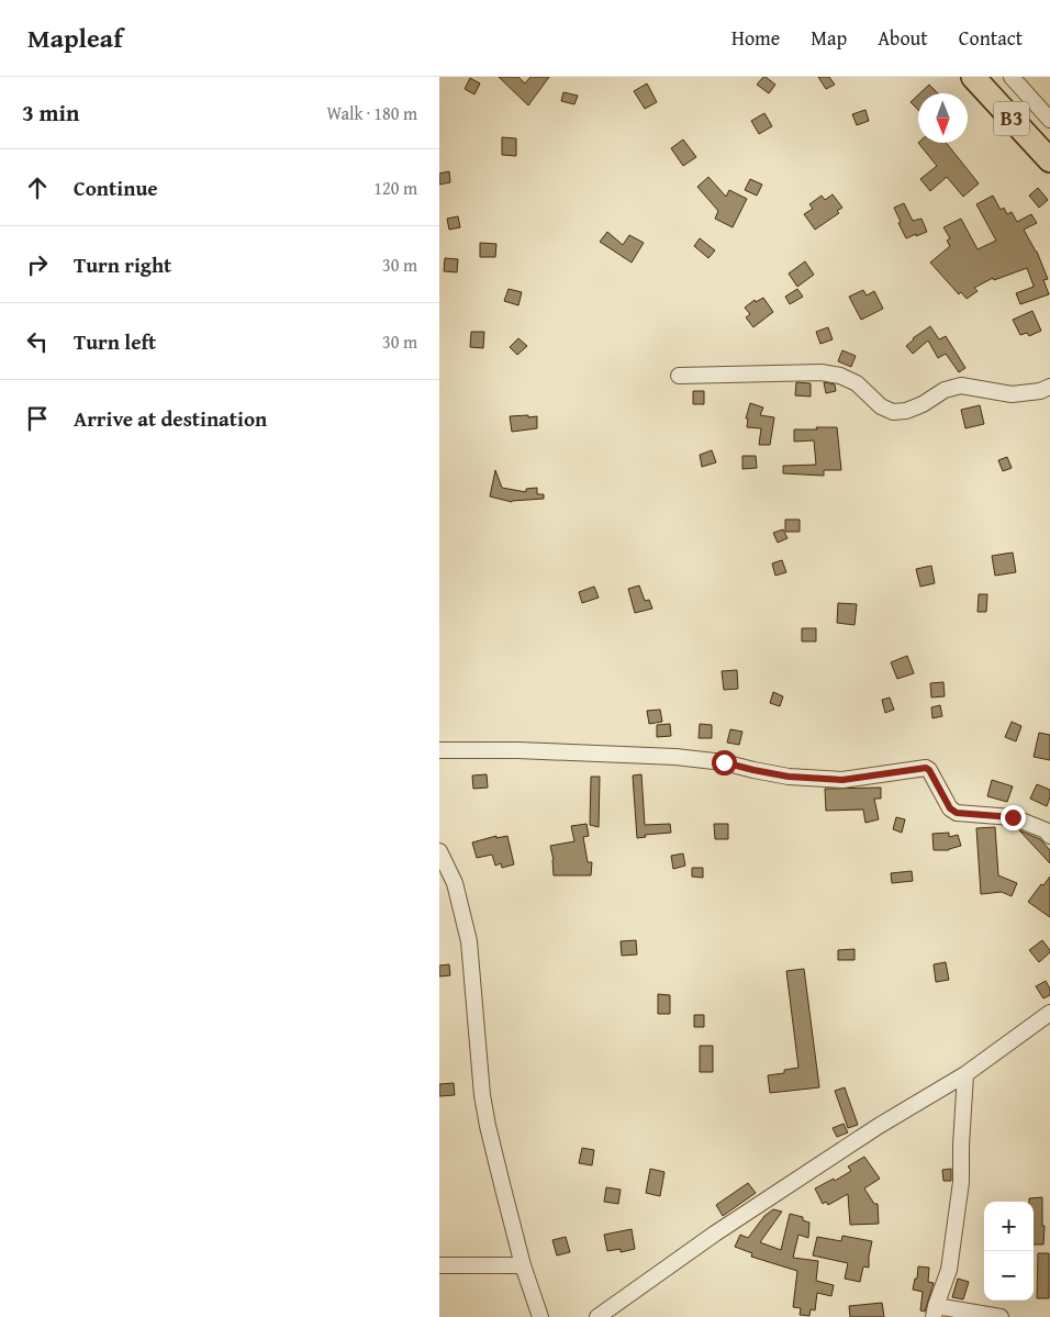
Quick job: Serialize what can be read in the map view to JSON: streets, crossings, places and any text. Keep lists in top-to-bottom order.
{
  "streets": {
    "highway": ["B3"]
  },
  "north": "bottom",
  "page": {
    "header": "Mapleaf",
    "nav": [
      "Home",
      "Map",
      "About",
      "Contact"
    ],
    "heading": ["3 min", "Walk · 180 m"],
    "list": [
      ["Continue", "120 m"],
      ["Turn right", "30 m"],
      ["Turn left", "30 m"],
      "Arrive at destination"
    ],
    "map_buttons": ["+", "−"]
  }
}
